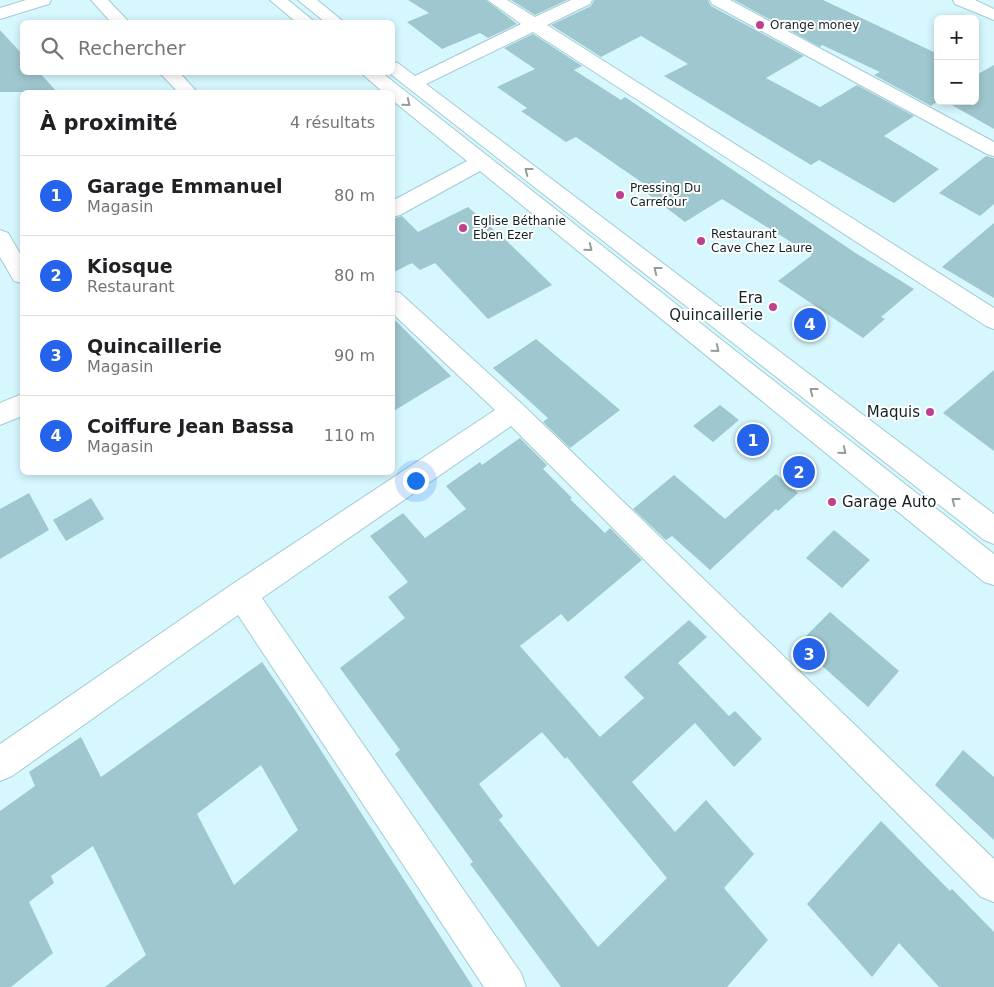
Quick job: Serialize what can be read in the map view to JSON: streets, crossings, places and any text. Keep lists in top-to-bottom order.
{
  "places": [
    "Orange money",
    "Pressing Du Carrefour",
    "Eglise Béthanie Eben Ezer",
    "Restaurant Cave Chez Laure",
    "Era Quincaillerie",
    "Maquis",
    "Garage Auto"
  ],
  "page": {
    "map_buttons": ["+", "−"],
    "search": "Rechercher",
    "heading": ["À proximité", "4 résultats"],
    "list": [
      {
        "mark": "1",
        "name": "Garage Emmanuel",
        "note": "Magasin",
        "value": "80 m"
      },
      {
        "mark": "2",
        "name": "Kiosque",
        "note": "Restaurant",
        "value": "80 m"
      },
      {
        "mark": "3",
        "name": "Quincaillerie",
        "note": "Magasin",
        "value": "90 m"
      },
      {
        "mark": "4",
        "name": "Coiffure Jean Bassa",
        "note": "Magasin",
        "value": "110 m"
      }
    ],
    "pins": [
      "4",
      "1",
      "2",
      "3"
    ]
  }
}
